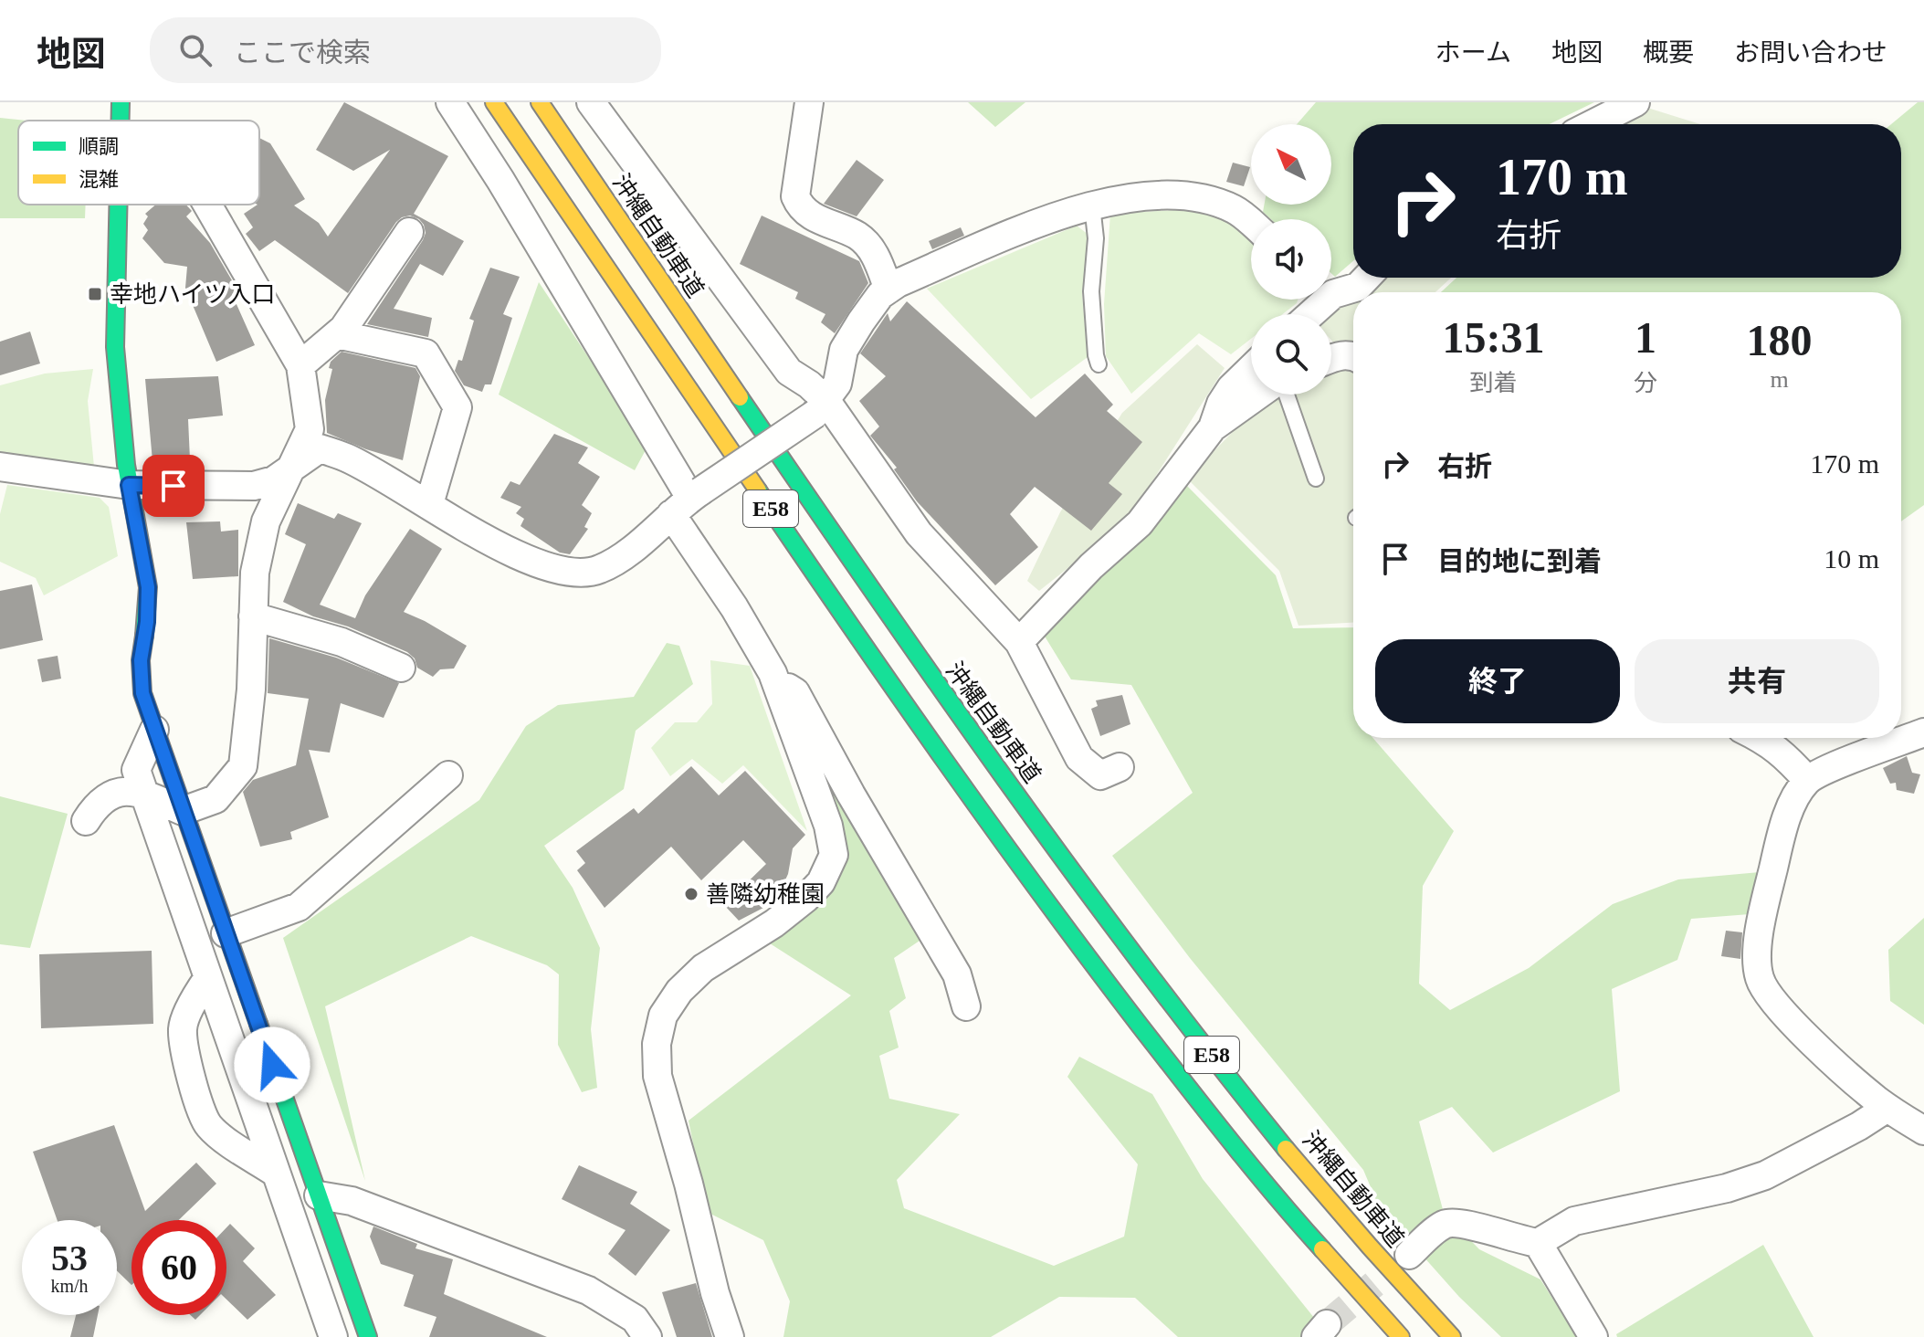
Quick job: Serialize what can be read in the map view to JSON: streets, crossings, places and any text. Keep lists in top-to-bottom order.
{
  "streets": {
    "main road": ["沖縄自動車道", "E58"]
  },
  "places": {
    "transit": ["幸地ハイツ入口"],
    "other": ["善隣幼稚園"]
  },
  "legend": ["順調", "混雑"],
  "north": "top left",
  "page": {
    "header": "地図",
    "search": "ここで検索",
    "nav": [
      "ホーム",
      "地図",
      "概要",
      "お問い合わせ"
    ],
    "turn": ["170 m", "右折"],
    "eta": [
      "15:31",
      "到着",
      "1",
      "分",
      "180",
      "m"
    ],
    "list": [
      {
        "name": "右折",
        "value": "170 m"
      },
      {
        "name": "目的地に到着",
        "value": "10 m"
      }
    ],
    "buttons": ["終了", "共有"],
    "speed": "53 km/h",
    "limit": "60"
  }
}
